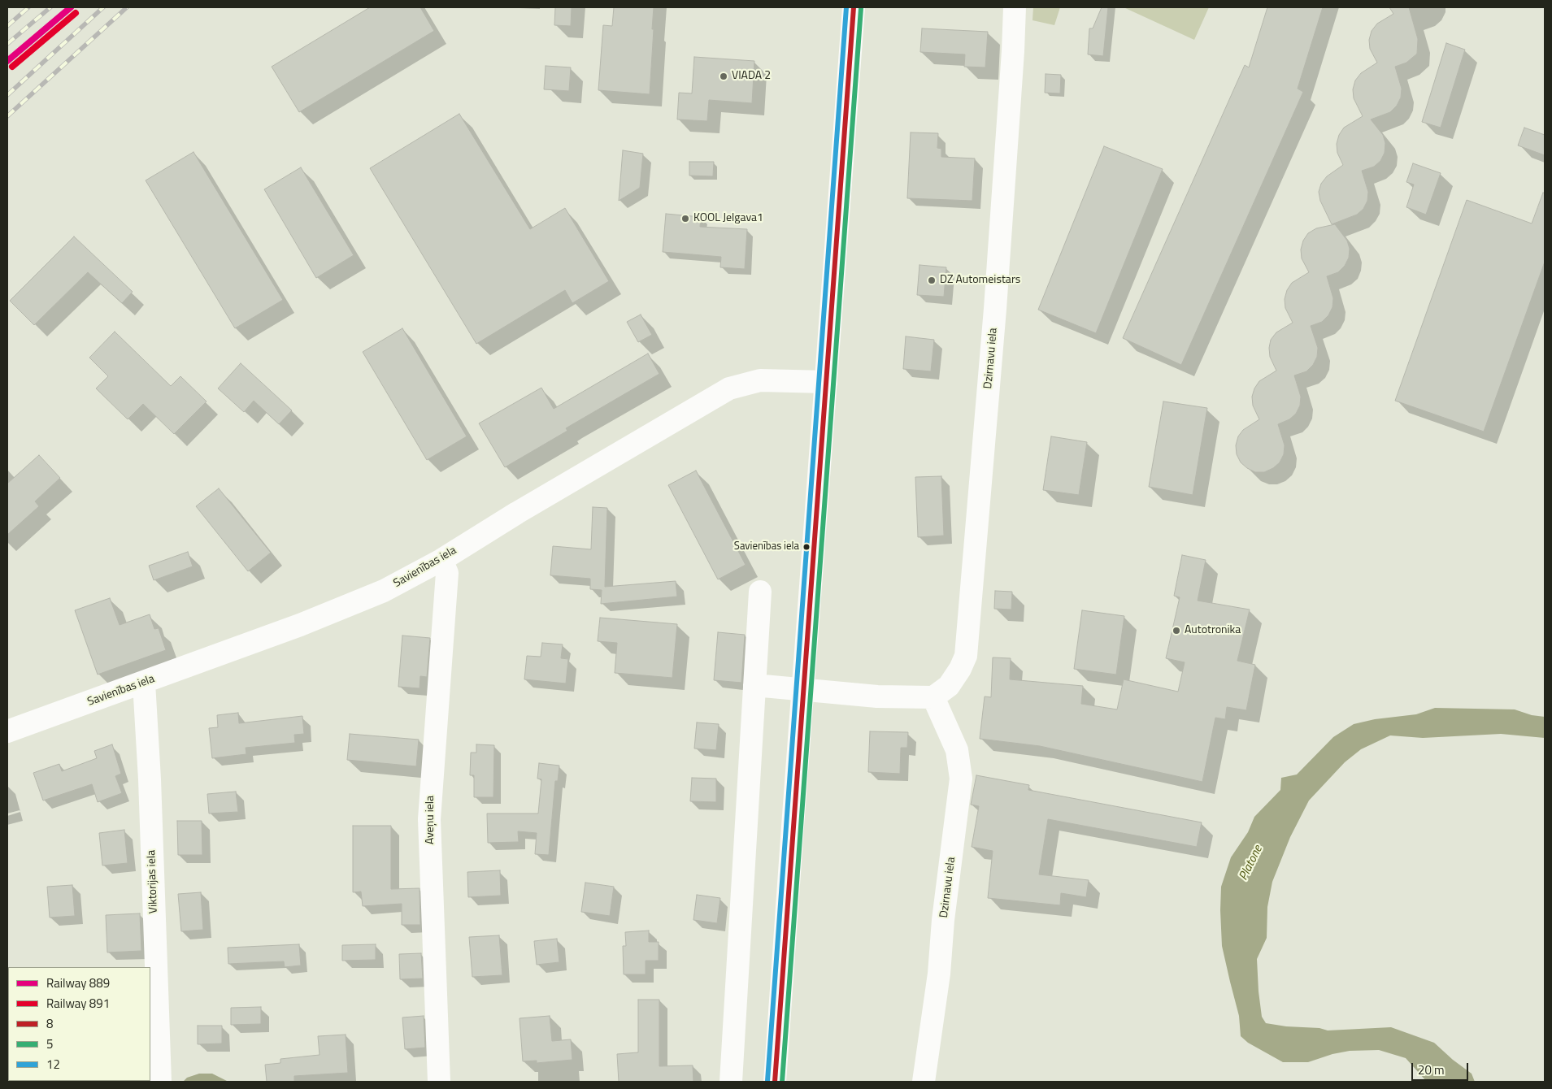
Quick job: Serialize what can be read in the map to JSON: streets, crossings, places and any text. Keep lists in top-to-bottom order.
{
  "streets": {
    "street": [
      "Dzirnavu iela",
      "Savienības iela",
      "Aveņu iela",
      "Viktorijas iela"
    ]
  },
  "crossings": [
    ["Savienības iela", "Aveņu iela"],
    ["Savienības iela", "Viktorijas iela"]
  ],
  "water": ["Platone"],
  "places": [
    "VIADA 2",
    "KOOL Jelgava1",
    "DZ Automeistars",
    "Savienības iela",
    "Autotronika"
  ],
  "lines": [
    "rail line 889",
    "transit line 8",
    "transit line 12",
    "transit line 5",
    "rail line 891"
  ],
  "legend": [
    "Railway 889",
    "Railway 891",
    "8",
    "5",
    "12"
  ],
  "scale_bar": "20 m"
}
